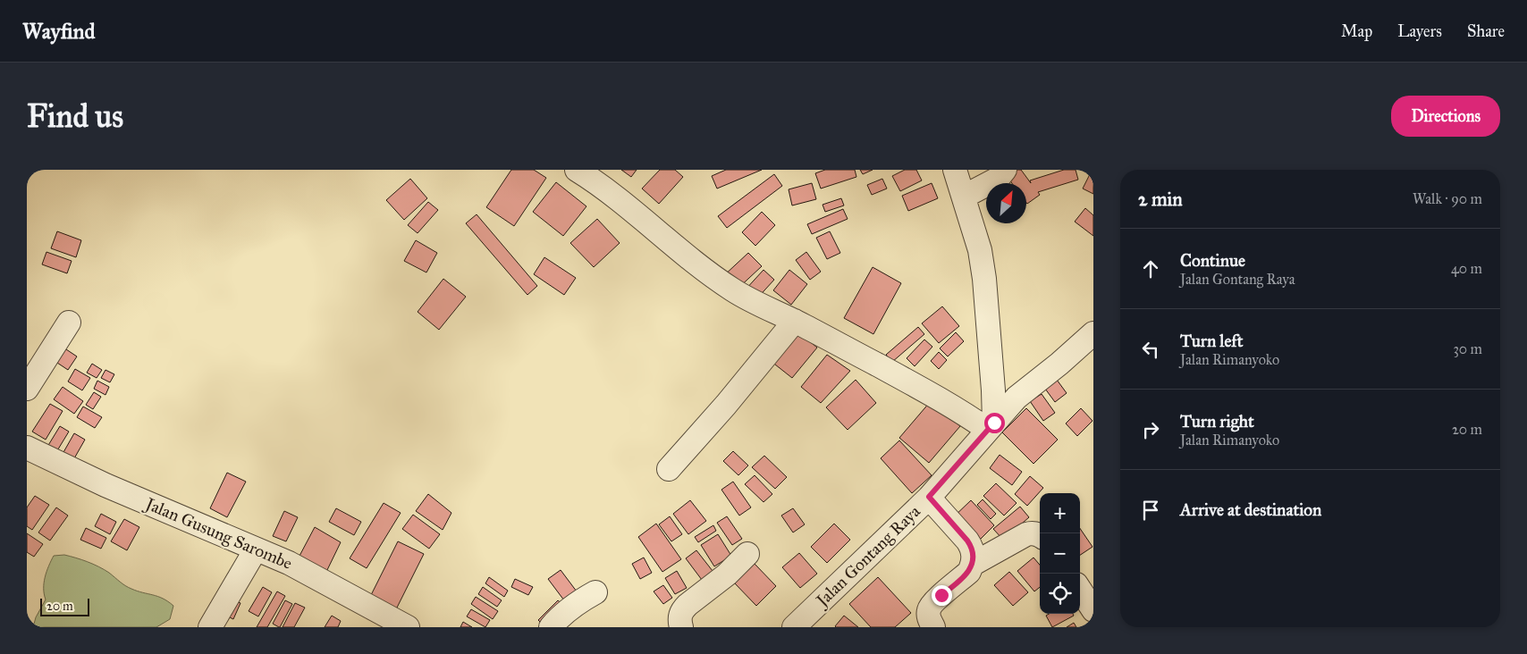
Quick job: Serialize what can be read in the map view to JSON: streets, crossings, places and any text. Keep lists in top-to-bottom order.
{
  "streets": {
    "street": ["Jalan Gusung Sarombe", "Jalan Gontang Raya"]
  },
  "scale_bar": "20 m",
  "north": "top right",
  "page": {
    "header": "Wayfind",
    "nav": ["Map", "Layers", "Share"],
    "buttons": "Directions",
    "title": "Find us",
    "heading": ["2 min", "Walk · 90 m"],
    "list": [
      ["Continue", "Jalan Gontang Raya", "40 m"],
      ["Turn left", "Jalan Rimanyoko", "30 m"],
      ["Turn right", "Jalan Rimanyoko", "20 m"],
      "Arrive at destination"
    ],
    "map_buttons": ["+", "−"],
    "scale": "20 m"
  }
}
